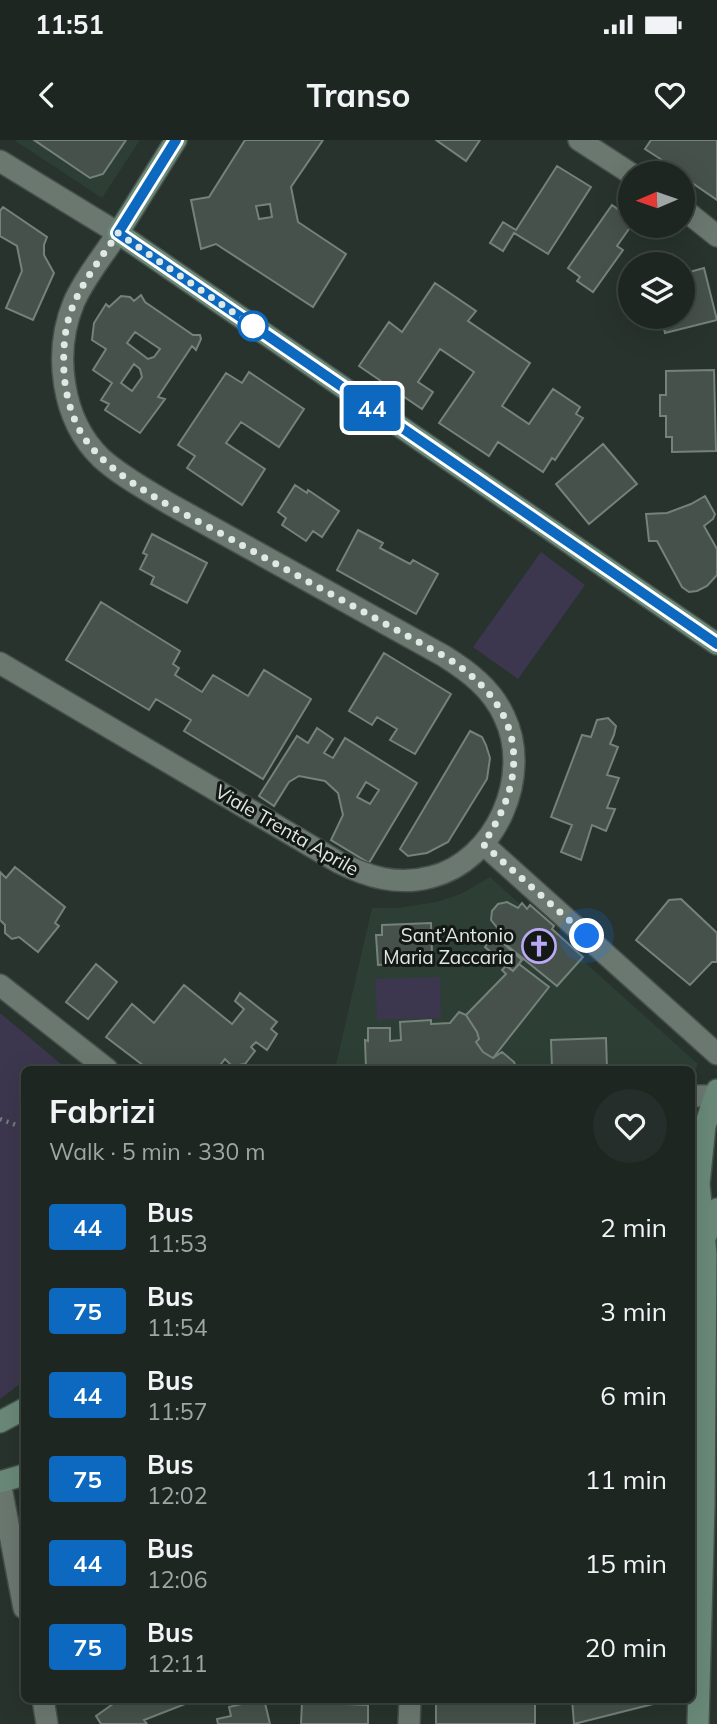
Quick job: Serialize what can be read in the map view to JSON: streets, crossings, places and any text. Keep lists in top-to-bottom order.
{
  "streets": {
    "street": ["Viale Trenta Aprile"]
  },
  "places": {
    "church": ["Sant’Antonio Maria Zaccaria"]
  },
  "lines": ["bus line 44"],
  "north": "left",
  "page": {
    "status": "11:51",
    "header": "Transo",
    "on_map": "44",
    "heading": ["Fabrizi", "Walk · 5 min · 330 m"],
    "list": [
      {
        "mark": "44",
        "name": "Bus",
        "note": "11:53",
        "value": "2 min"
      },
      {
        "mark": "75",
        "name": "Bus",
        "note": "11:54",
        "value": "3 min"
      },
      {
        "mark": "44",
        "name": "Bus",
        "note": "11:57",
        "value": "6 min"
      },
      {
        "mark": "75",
        "name": "Bus",
        "note": "12:02",
        "value": "11 min"
      },
      {
        "mark": "44",
        "name": "Bus",
        "note": "12:06",
        "value": "15 min"
      },
      {
        "mark": "75",
        "name": "Bus",
        "note": "12:11",
        "value": "20 min"
      }
    ]
  }
}
